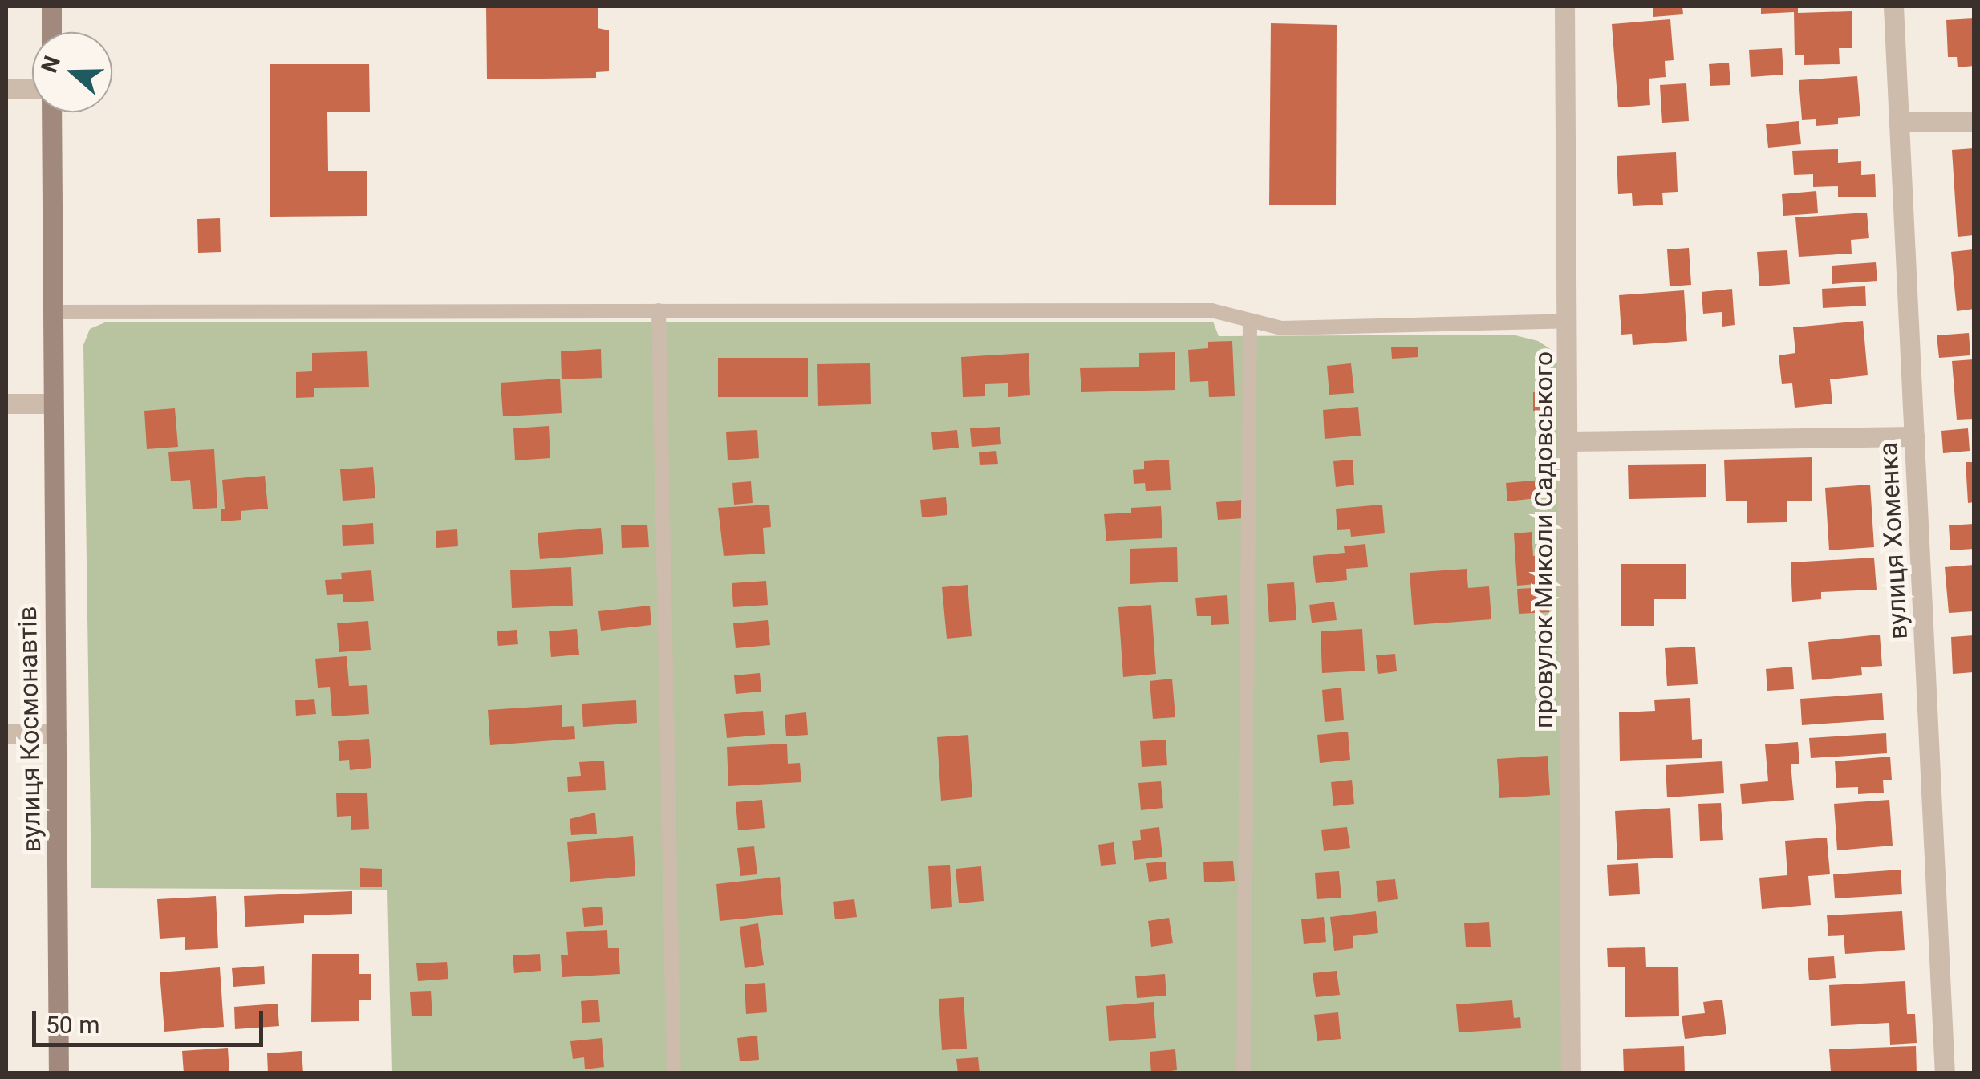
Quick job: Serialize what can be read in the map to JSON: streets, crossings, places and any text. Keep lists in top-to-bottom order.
{
  "streets": {
    "street": ["провулок Миколи Садовського", "вулиця Хоменка", "вулиця Космонавтів"]
  },
  "scale_bar": "50 m",
  "north": "left"
}
